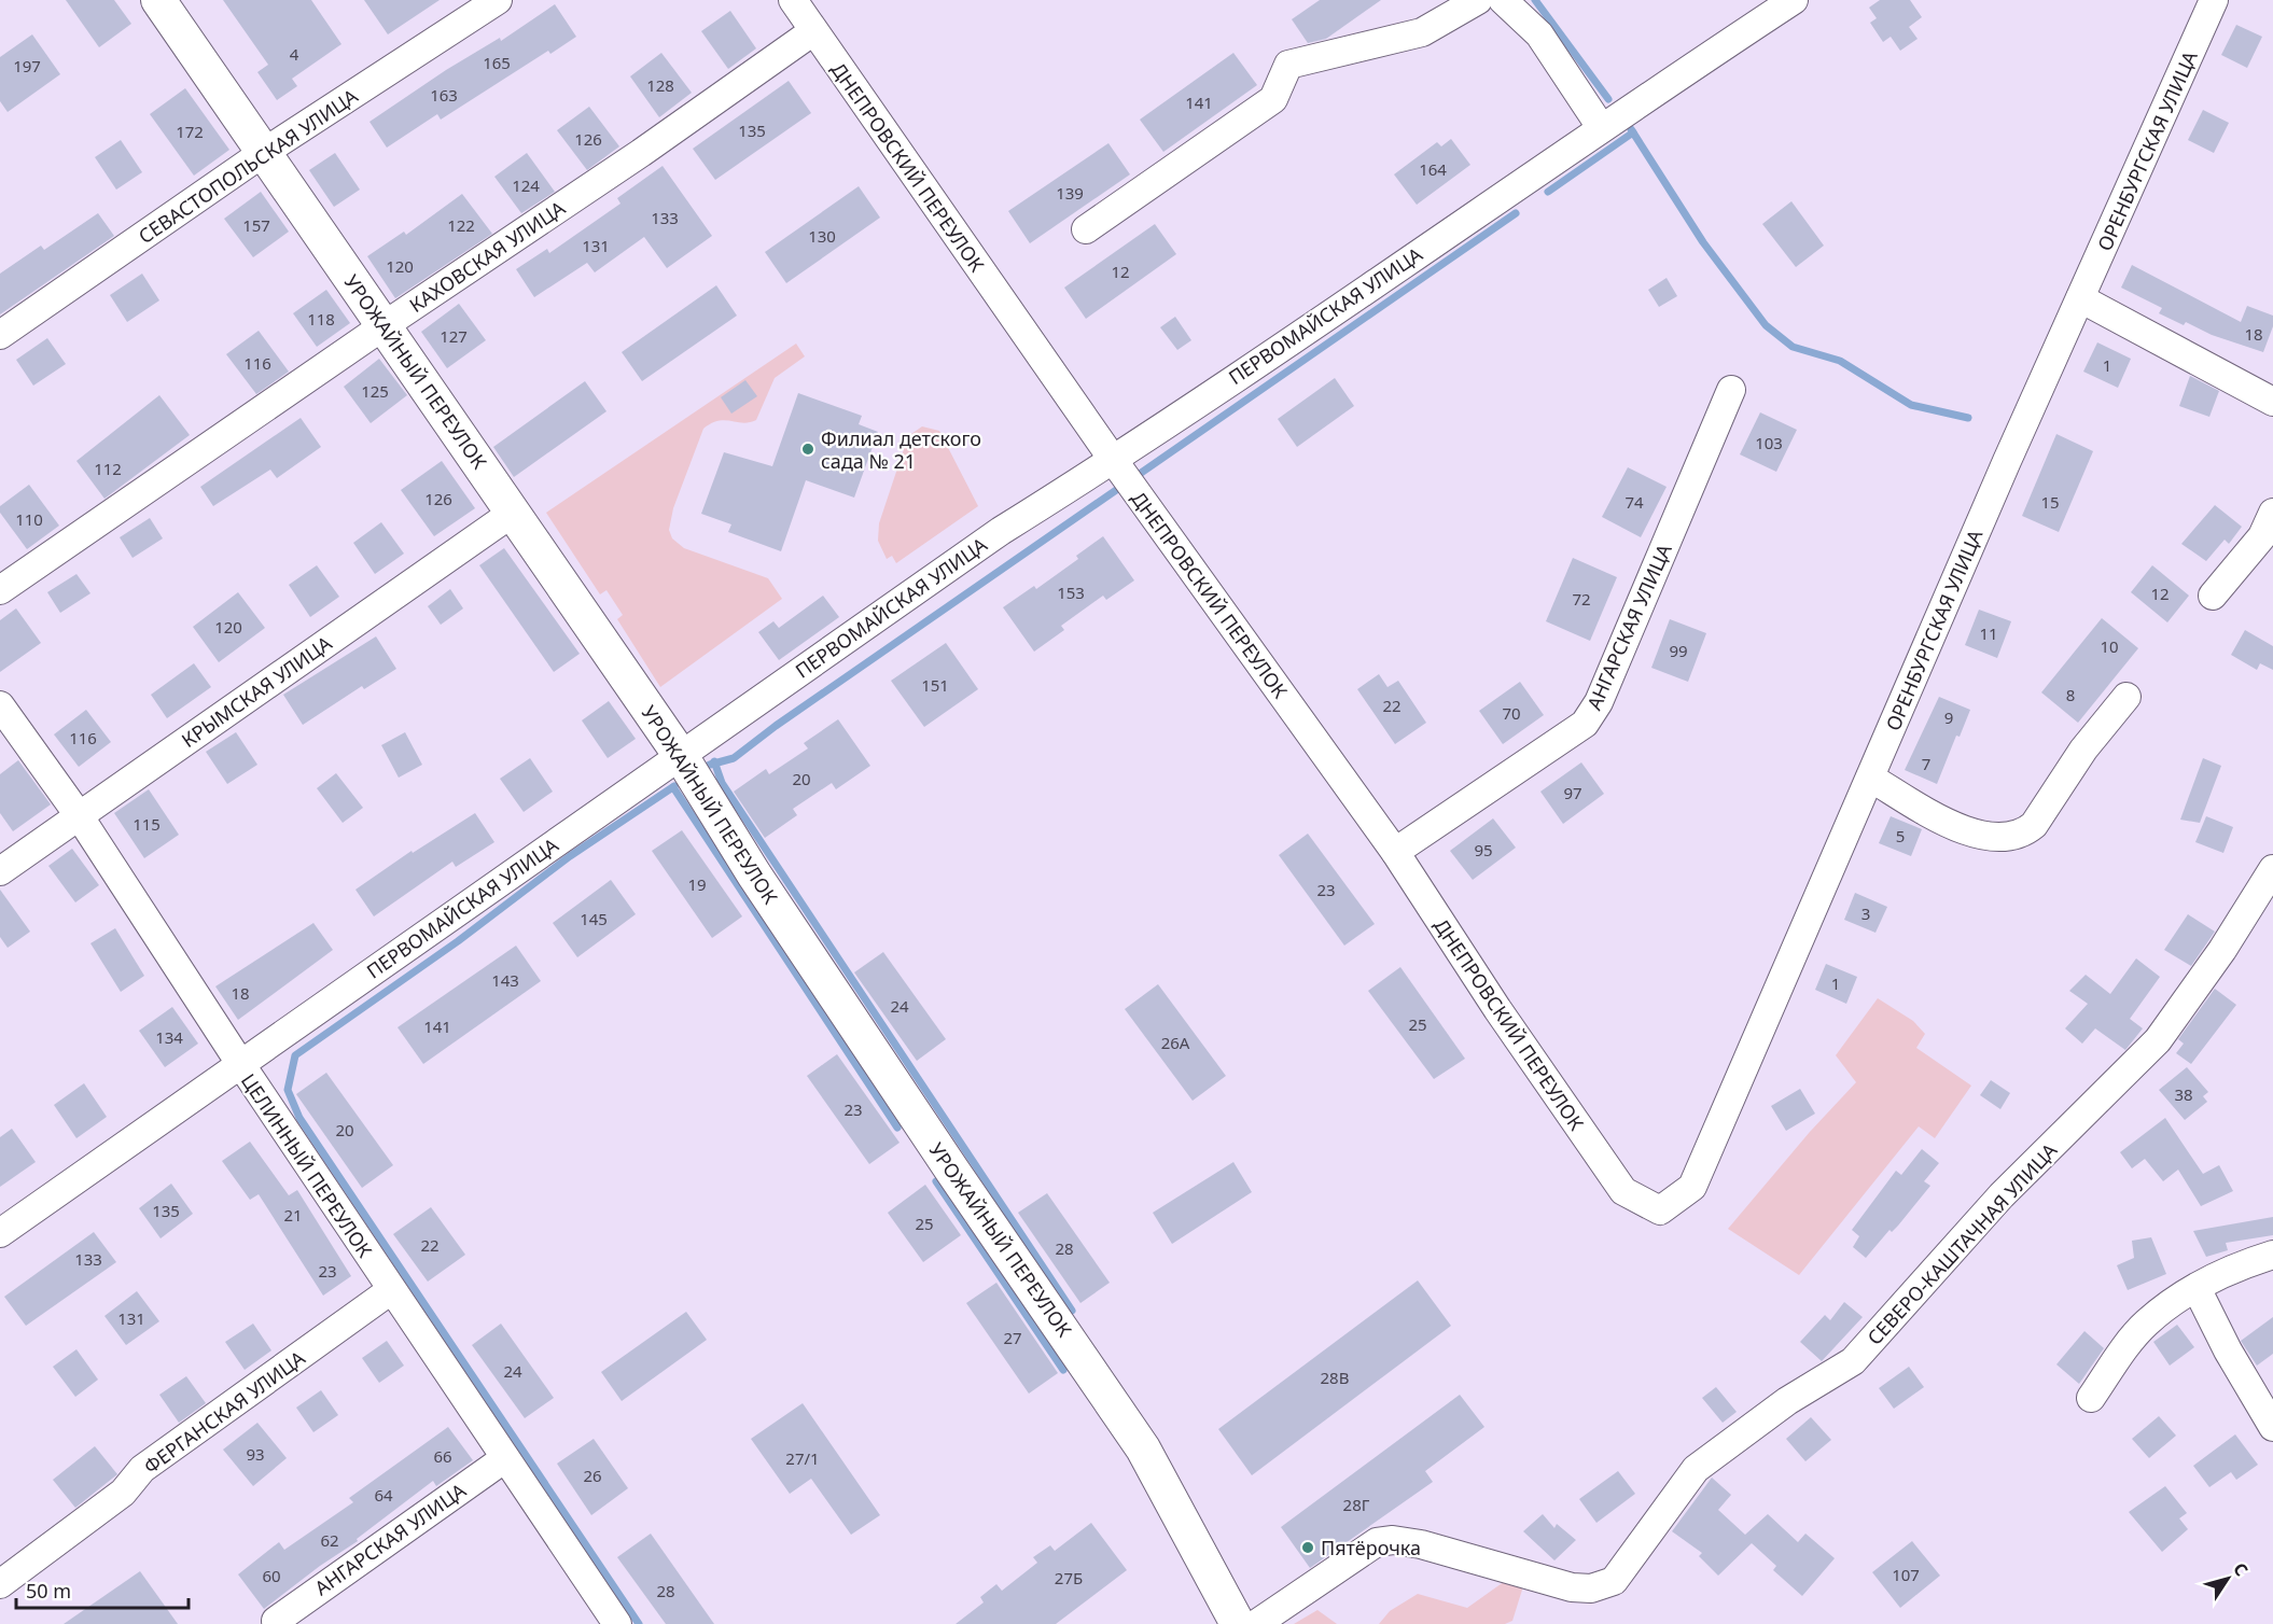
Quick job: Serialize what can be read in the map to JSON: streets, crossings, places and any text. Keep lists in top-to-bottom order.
{
  "streets": {
    "street": [
      "ОРЕНБУРГСКАЯ УЛИЦА",
      "СЕВАСТОПОЛЬСКАЯ УЛИЦА",
      "ДНЕПРОВСКИЙ ПЕРЕУЛОК",
      "КАХОВСКАЯ УЛИЦА",
      "ПЕРВОМАЙСКАЯ УЛИЦА",
      "УРОЖАЙНЫЙ ПЕРЕУЛОК",
      "АНГАРСКАЯ УЛИЦА",
      "КРЫМСКАЯ УЛИЦА",
      "ЦЕЛИННЫЙ ПЕРЕУЛОК",
      "СЕВЕРО-КАШТАЧНАЯ УЛИЦА",
      "ФЕРГАНСКАЯ УЛИЦА"
    ]
  },
  "crossings": [
    ["ОРЕНБУРГСКАЯ УЛИЦА", "ДНЕПРОВСКИЙ ПЕРЕУЛОК"],
    ["СЕВАСТОПОЛЬСКАЯ УЛИЦА", "УРОЖАЙНЫЙ ПЕРЕУЛОК"],
    ["ДНЕПРОВСКИЙ ПЕРЕУЛОК", "КАХОВСКАЯ УЛИЦА"],
    ["ДНЕПРОВСКИЙ ПЕРЕУЛОК", "ПЕРВОМАЙСКАЯ УЛИЦА"],
    ["ДНЕПРОВСКИЙ ПЕРЕУЛОК", "АНГАРСКАЯ УЛИЦА"],
    ["КАХОВСКАЯ УЛИЦА", "УРОЖАЙНЫЙ ПЕРЕУЛОК"],
    ["ПЕРВОМАЙСКАЯ УЛИЦА", "УРОЖАЙНЫЙ ПЕРЕУЛОК"],
    ["ПЕРВОМАЙСКАЯ УЛИЦА", "ЦЕЛИННЫЙ ПЕРЕУЛОК"],
    ["УРОЖАЙНЫЙ ПЕРЕУЛОК", "КРЫМСКАЯ УЛИЦА"],
    ["АНГАРСКАЯ УЛИЦА", "ЦЕЛИННЫЙ ПЕРЕУЛОК"],
    ["КРЫМСКАЯ УЛИЦА", "ЦЕЛИННЫЙ ПЕРЕУЛОК"],
    ["ЦЕЛИННЫЙ ПЕРЕУЛОК", "ФЕРГАНСКАЯ УЛИЦА"]
  ],
  "places": ["Филиал детского сада № 21", "Пятёрочка"],
  "house_numbers": [
    "4",
    "165",
    "197",
    "128",
    "163",
    "141",
    "135",
    "172",
    "126",
    "164",
    "124",
    "139",
    "133",
    "157",
    "122",
    "130",
    "131",
    "120",
    "12",
    "118",
    "18",
    "127",
    "116",
    "1",
    "125",
    "103",
    "112",
    "126",
    "74",
    "15",
    "110",
    "153",
    "12",
    "72",
    "120",
    "11",
    "10",
    "99",
    "151",
    "8",
    "22",
    "70",
    "9",
    "116",
    "7",
    "20",
    "97",
    "115",
    "5",
    "95",
    "19",
    "23",
    "3",
    "145",
    "143",
    "1",
    "18",
    "24",
    "25",
    "141",
    "134",
    "26А",
    "38",
    "23",
    "20",
    "135",
    "21",
    "25",
    "22",
    "28",
    "133",
    "23",
    "131",
    "27",
    "24",
    "28В",
    "93",
    "66",
    "27/1",
    "26",
    "64",
    "28Г",
    "62",
    "107",
    "60",
    "27Б",
    "28"
  ],
  "scale_bar": "50 m",
  "north": "top right"
}
